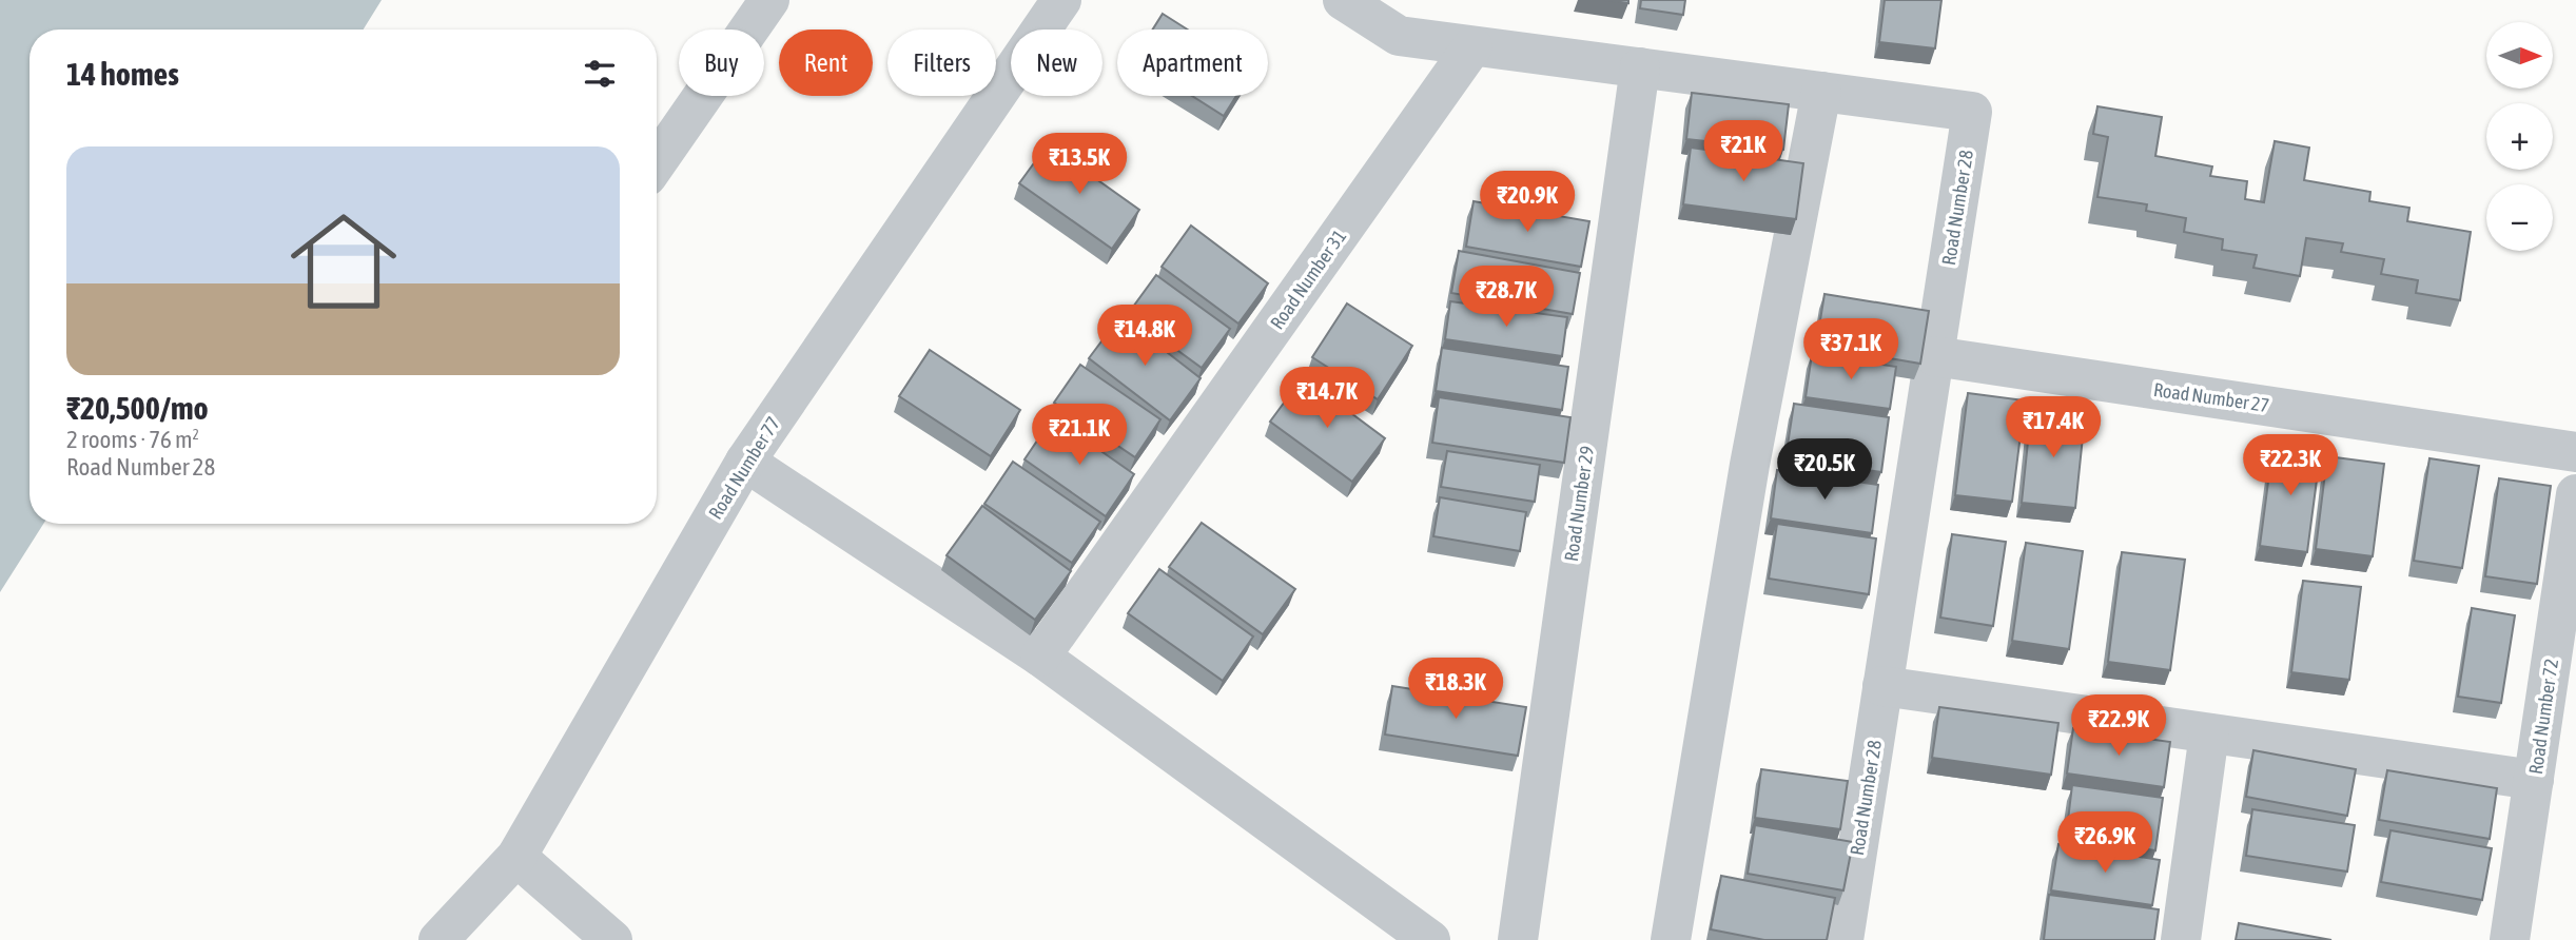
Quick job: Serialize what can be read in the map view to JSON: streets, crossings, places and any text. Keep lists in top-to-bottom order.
{
  "streets": {
    "street": [
      "Road Number 28",
      "Road Number 31",
      "Road Number 27",
      "Road Number 77",
      "Road Number 29",
      "Road Number 72"
    ]
  },
  "crossings": [
    ["Road Number 28", "Road Number 31"],
    ["Road Number 28", "Road Number 27"],
    ["Road Number 28", "Road Number 29"]
  ],
  "north": "right",
  "page": {
    "map_buttons": ["+", "−"],
    "chip": [
      "Buy",
      "Rent",
      "Filters",
      "New",
      "Apartment"
    ],
    "heading": "14 homes",
    "list": [
      {
        "name": "₹20,500/mo",
        "note": "2 rooms · 76 m² · Road Number 28"
      }
    ],
    "price": [
      "₹21K",
      "₹13.5K",
      "₹20.9K",
      "₹28.7K",
      "₹14.8K",
      "₹37.1K",
      "₹14.7K",
      "₹17.4K",
      "₹21.1K",
      "₹22.3K",
      "₹20.5K",
      "₹18.3K",
      "₹22.9K",
      "₹26.9K"
    ]
  }
}
